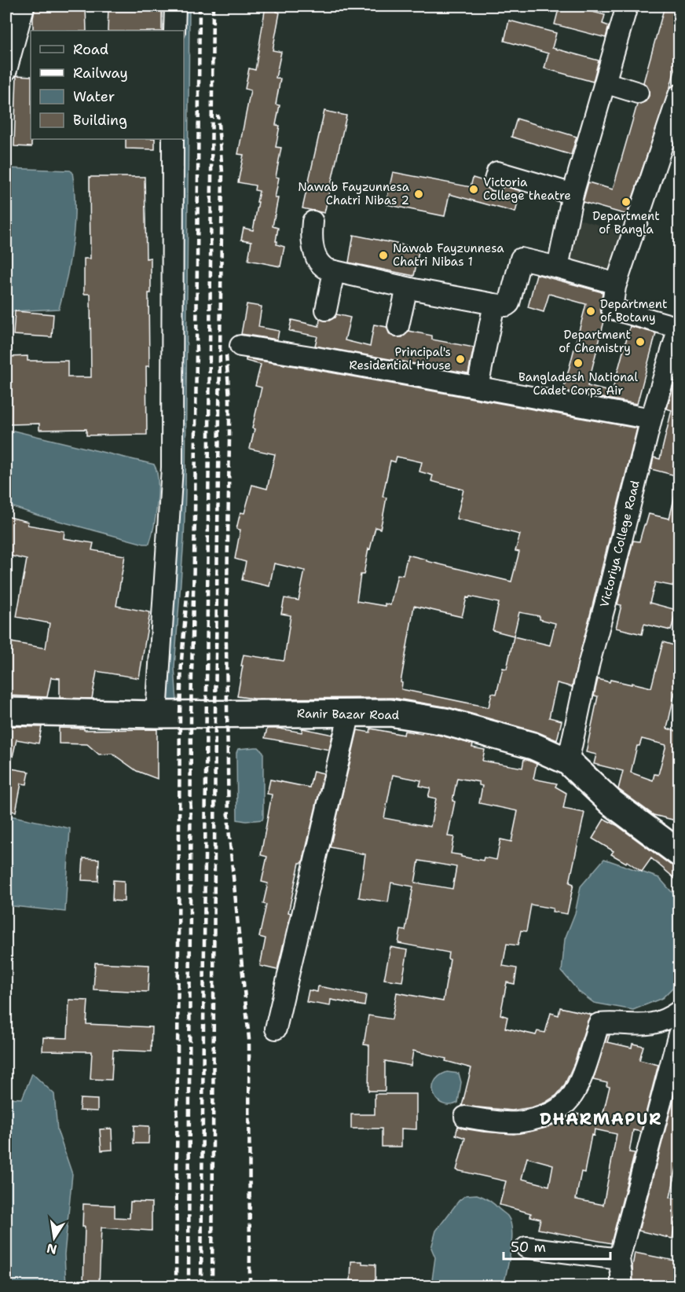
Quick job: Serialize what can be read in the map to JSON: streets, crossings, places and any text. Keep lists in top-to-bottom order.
{
  "streets": {
    "main road": ["Ranir Bazar Road"],
    "street": ["Victoriya College Road"]
  },
  "crossings": [
    ["Victoriya College Road", "Ranir Bazar Road"]
  ],
  "districts": ["DHARMAPUR"],
  "places": [
    "Victoria College theatre",
    "Nawab Fayzunnesa Chatri Nibas 2",
    "Department of Bangla",
    "Nawab Fayzunnesa Chatri Nibas 1",
    "Department of Botany",
    "Department of Chemistry",
    "Principal's Residential House",
    "Bangladesh National Cadet Corps Air"
  ],
  "legend": [
    "Road",
    "Railway",
    "Water",
    "Building"
  ],
  "scale_bar": "50 m",
  "north": "bottom"
}
